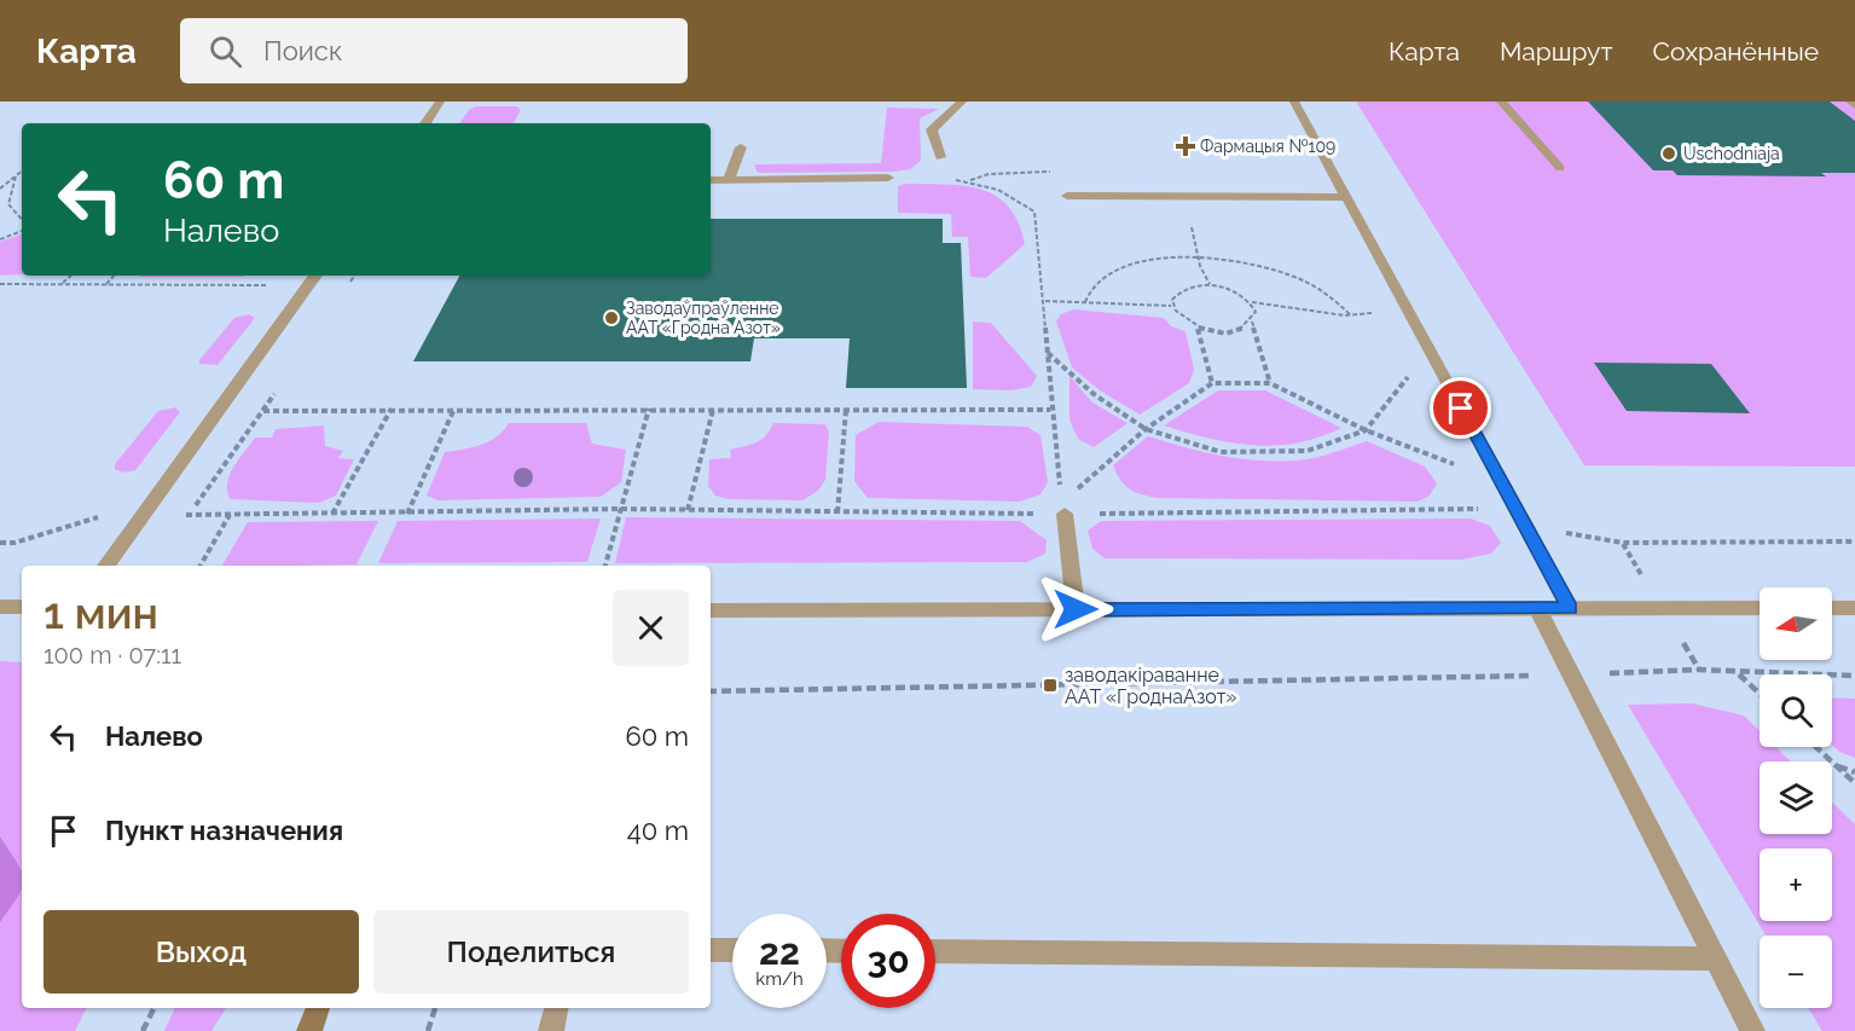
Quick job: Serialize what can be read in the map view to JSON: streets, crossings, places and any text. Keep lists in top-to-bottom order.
{
  "places": {
    "health": ["Фармацыя №109"],
    "other": ["Uschodniaja", "Заводаўпраўленне ААТ «Гродна Азот»"],
    "transit": ["заводакіраванне ААТ «ГроднаАзот»"]
  },
  "north": "left",
  "page": {
    "header": "Карта",
    "search": "Поиск",
    "nav": ["Карта", "Маршрут", "Сохранённые"],
    "turn": ["60 m", "Налево"],
    "heading": ["1 мин", "100 m · 07:11"],
    "map_buttons": ["+", "−"],
    "list": [
      {
        "name": "Налево",
        "value": "60 m"
      },
      {
        "name": "Пункт назначения",
        "value": "40 m"
      }
    ],
    "buttons": ["Выход", "Поделиться"],
    "speed": "22 km/h",
    "limit": "30"
  }
}
